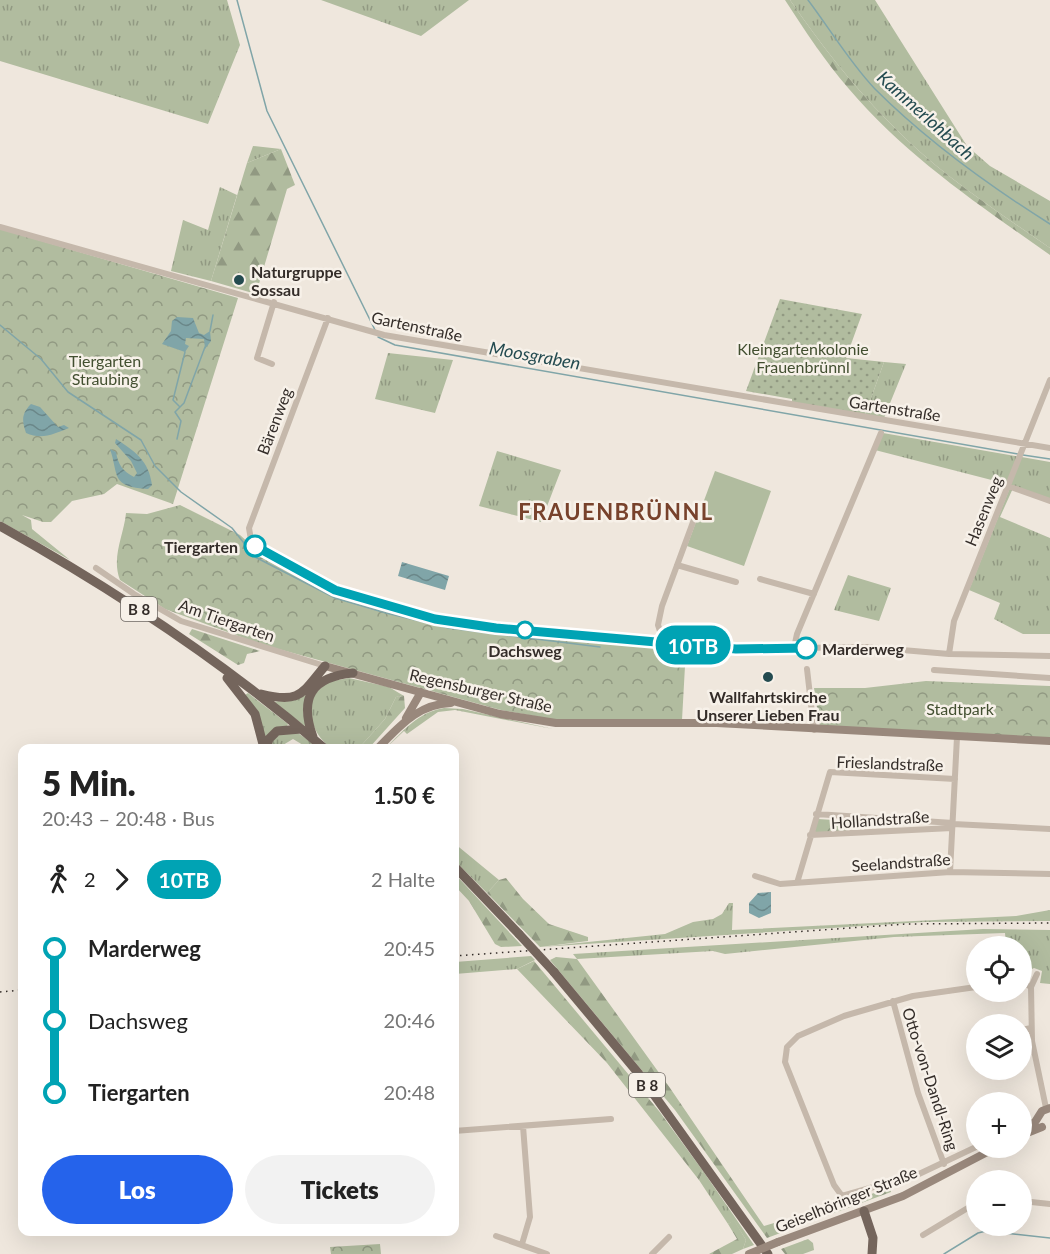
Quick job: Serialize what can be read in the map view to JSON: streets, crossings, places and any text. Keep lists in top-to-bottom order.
{
  "streets": {
    "main road": ["B 8"],
    "street": [
      "Gartenstraße",
      "Bärenweg",
      "Hasenweg",
      "Am Tiergarten",
      "Regensburger Straße",
      "Frieslandstraße",
      "Hollandstraße",
      "Seelandstraße",
      "Otto-von-Dandl-Ring",
      "Geiselhöringer Straße"
    ]
  },
  "crossings": [
    ["Gartenstraße", "Bärenweg"],
    ["Gartenstraße", "Hasenweg"],
    ["Am Tiergarten", "Regensburger Straße"],
    ["Regensburger Straße", "Frieslandstraße"],
    ["Frieslandstraße", "Hollandstraße"],
    ["Frieslandstraße", "Seelandstraße"],
    ["Hollandstraße", "Seelandstraße"]
  ],
  "districts": ["FRAUENBRÜNNL"],
  "water": ["Kammerlohbach", "Moosgraben"],
  "parks": ["Kleingartenkolonie Frauenbrünnl", "Tiergarten Straubing", "Stadtpark"],
  "places": [
    "Naturgruppe Sossau",
    "Tiergarten",
    "Dachsweg",
    "Marderweg",
    "Wallfahrtskirche Unserer Lieben Frau"
  ],
  "lines": ["bus line 10TB"],
  "page": {
    "on_map": "10TB",
    "heading": ["5 Min.", "20:43 – 20:48 · Bus", "1.50 €"],
    "legs": ["2", "10TB", "2 Halte"],
    "list": [
      {
        "name": "Marderweg",
        "value": "20:45"
      },
      {
        "name": "Dachsweg",
        "value": "20:46"
      },
      {
        "name": "Tiergarten",
        "value": "20:48"
      }
    ],
    "map_buttons": ["+", "−"],
    "buttons": ["Los", "Tickets"]
  }
}
